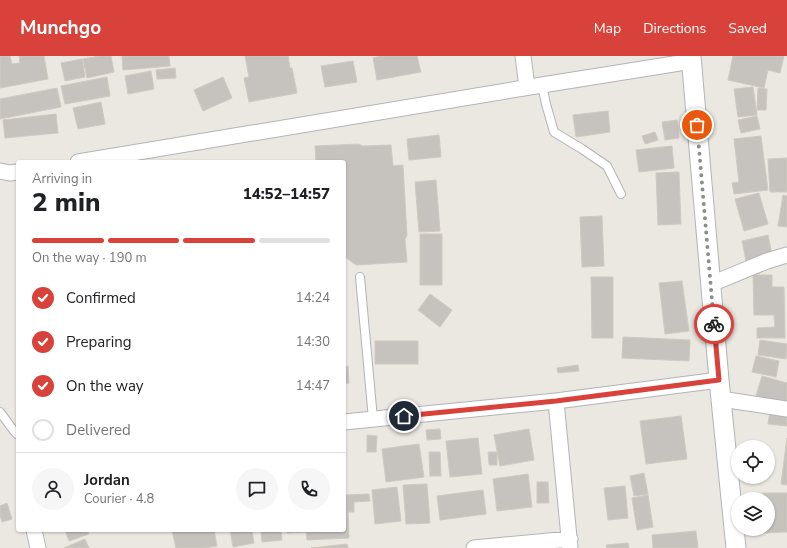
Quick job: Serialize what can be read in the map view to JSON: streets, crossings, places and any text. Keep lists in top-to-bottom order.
{
  "page": {
    "header": "Munchgo",
    "nav": ["Map", "Directions", "Saved"],
    "heading": ["2 min", "Arriving in", "14:52–14:57"],
    "panel": ["Jordan", "Courier · 4.8"],
    "bar": "On the way · 190 m",
    "list": [
      ["Confirmed", "14:24"],
      ["Preparing", "14:30"],
      ["On the way", "14:47"],
      "Delivered"
    ]
  }
}
